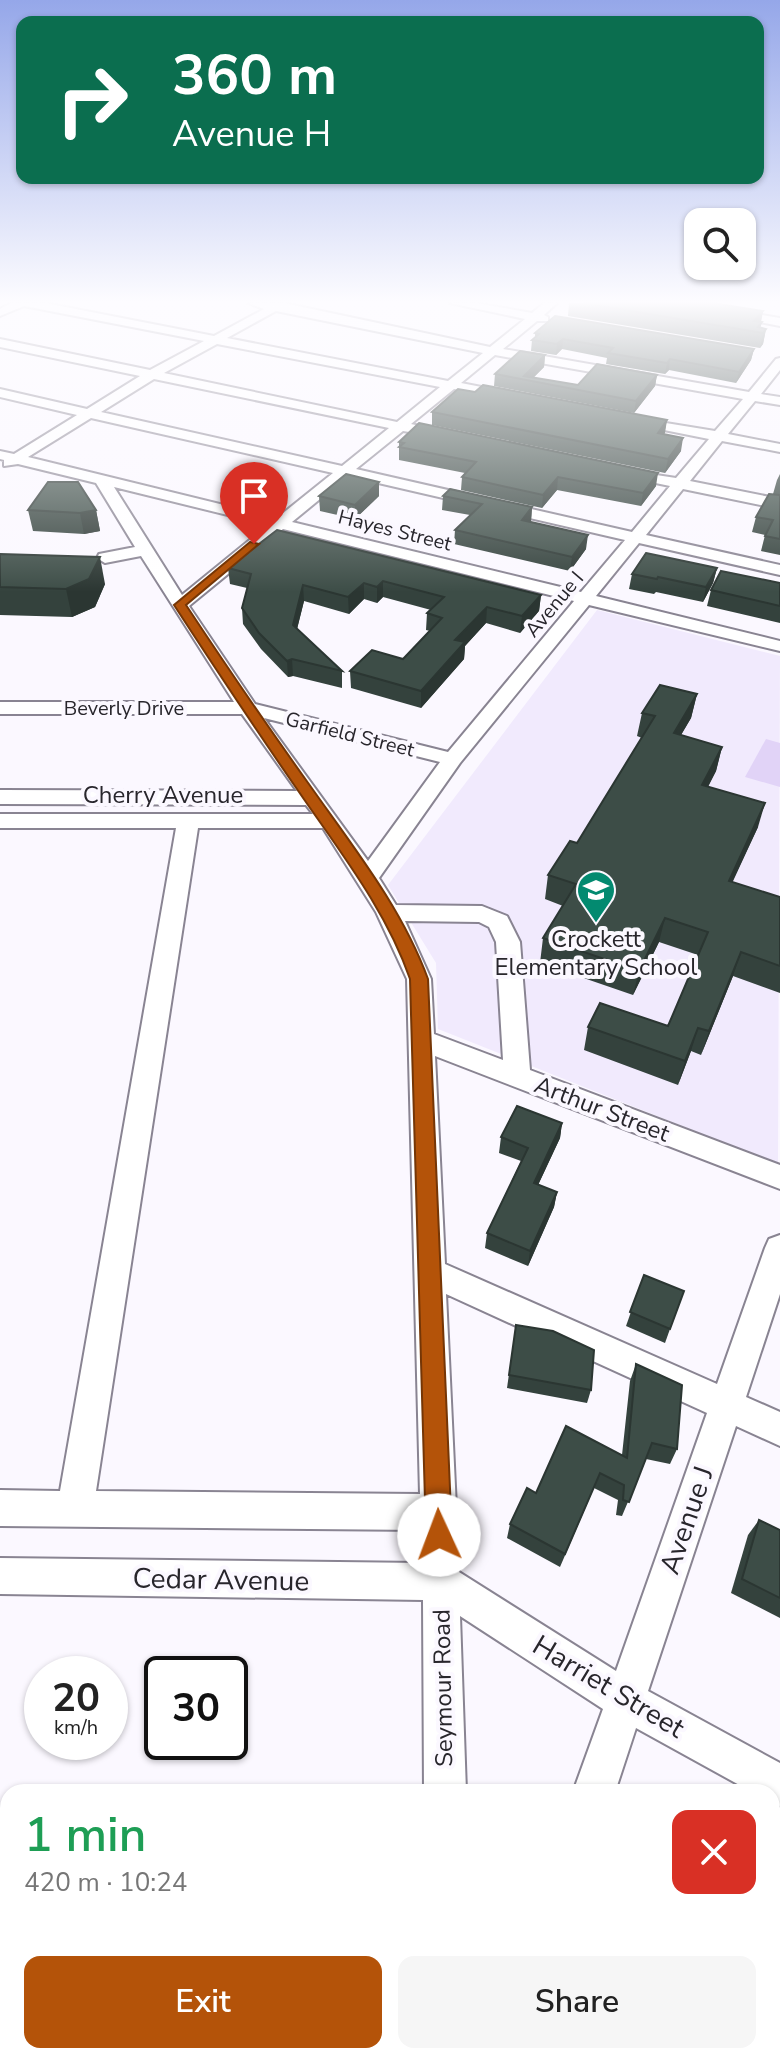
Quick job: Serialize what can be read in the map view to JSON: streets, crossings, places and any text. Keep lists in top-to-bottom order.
{
  "streets": {
    "street": [
      "Hayes Street",
      "Avenue I",
      "Beverly Drive",
      "Garfield Street",
      "Cherry Avenue",
      "Arthur Street",
      "Avenue J",
      "Cedar Avenue",
      "Harriet Street",
      "Seymour Road"
    ]
  },
  "crossings": [
    ["Hayes Street", "Avenue I"],
    ["Hayes Street", "Seymour Road"],
    ["Avenue I", "Garfield Street"],
    ["Avenue I", "Seymour Road"],
    ["Beverly Drive", "Garfield Street"],
    ["Beverly Drive", "Seymour Road"],
    ["Garfield Street", "Seymour Road"],
    ["Cherry Avenue", "Seymour Road"],
    ["Arthur Street", "Seymour Road"],
    ["Avenue J", "Harriet Street"],
    ["Cedar Avenue", "Harriet Street"],
    ["Cedar Avenue", "Seymour Road"],
    ["Harriet Street", "Seymour Road"]
  ],
  "places": {
    "school or university": ["Crockett Elementary School"]
  },
  "page": {
    "turn": ["360 m", "Avenue H"],
    "speed": "20 km/h",
    "limit": "30",
    "heading": ["1 min", "420 m · 10:24"],
    "buttons": ["Exit", "Share"]
  }
}
